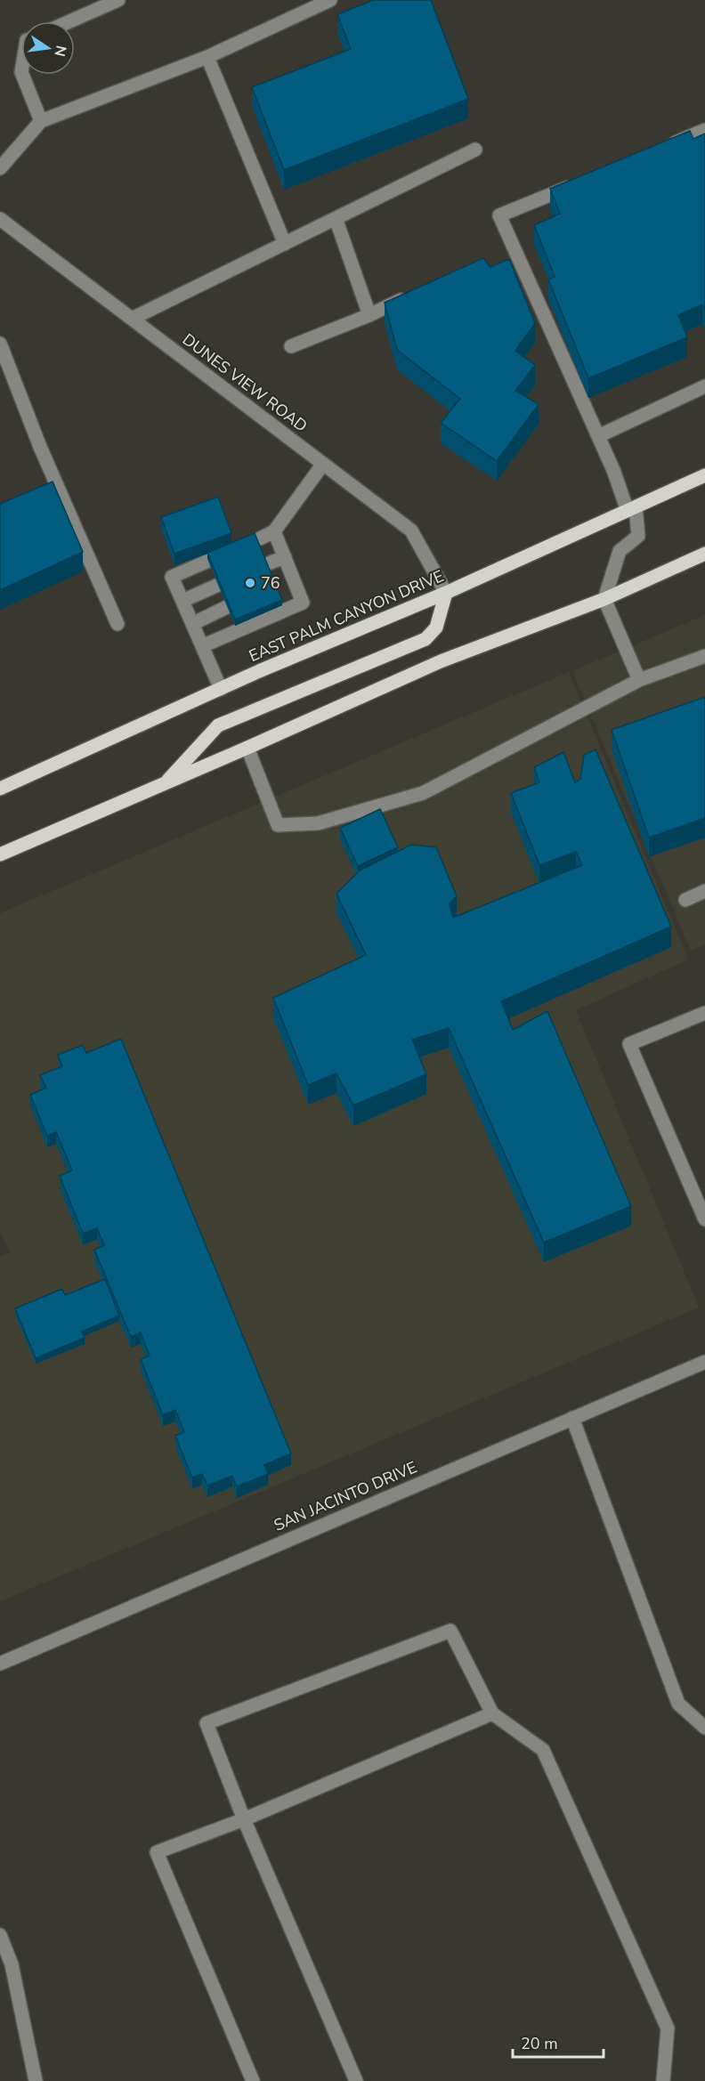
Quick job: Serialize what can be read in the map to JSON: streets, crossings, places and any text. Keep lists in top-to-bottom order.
{
  "streets": {
    "main road": ["EAST PALM CANYON DRIVE"],
    "street": ["DUNES VIEW ROAD", "SAN JACINTO DRIVE"]
  },
  "crossings": [
    ["DUNES VIEW ROAD", "EAST PALM CANYON DRIVE"]
  ],
  "places": ["76"],
  "scale_bar": "20 m",
  "north": "right"
}
